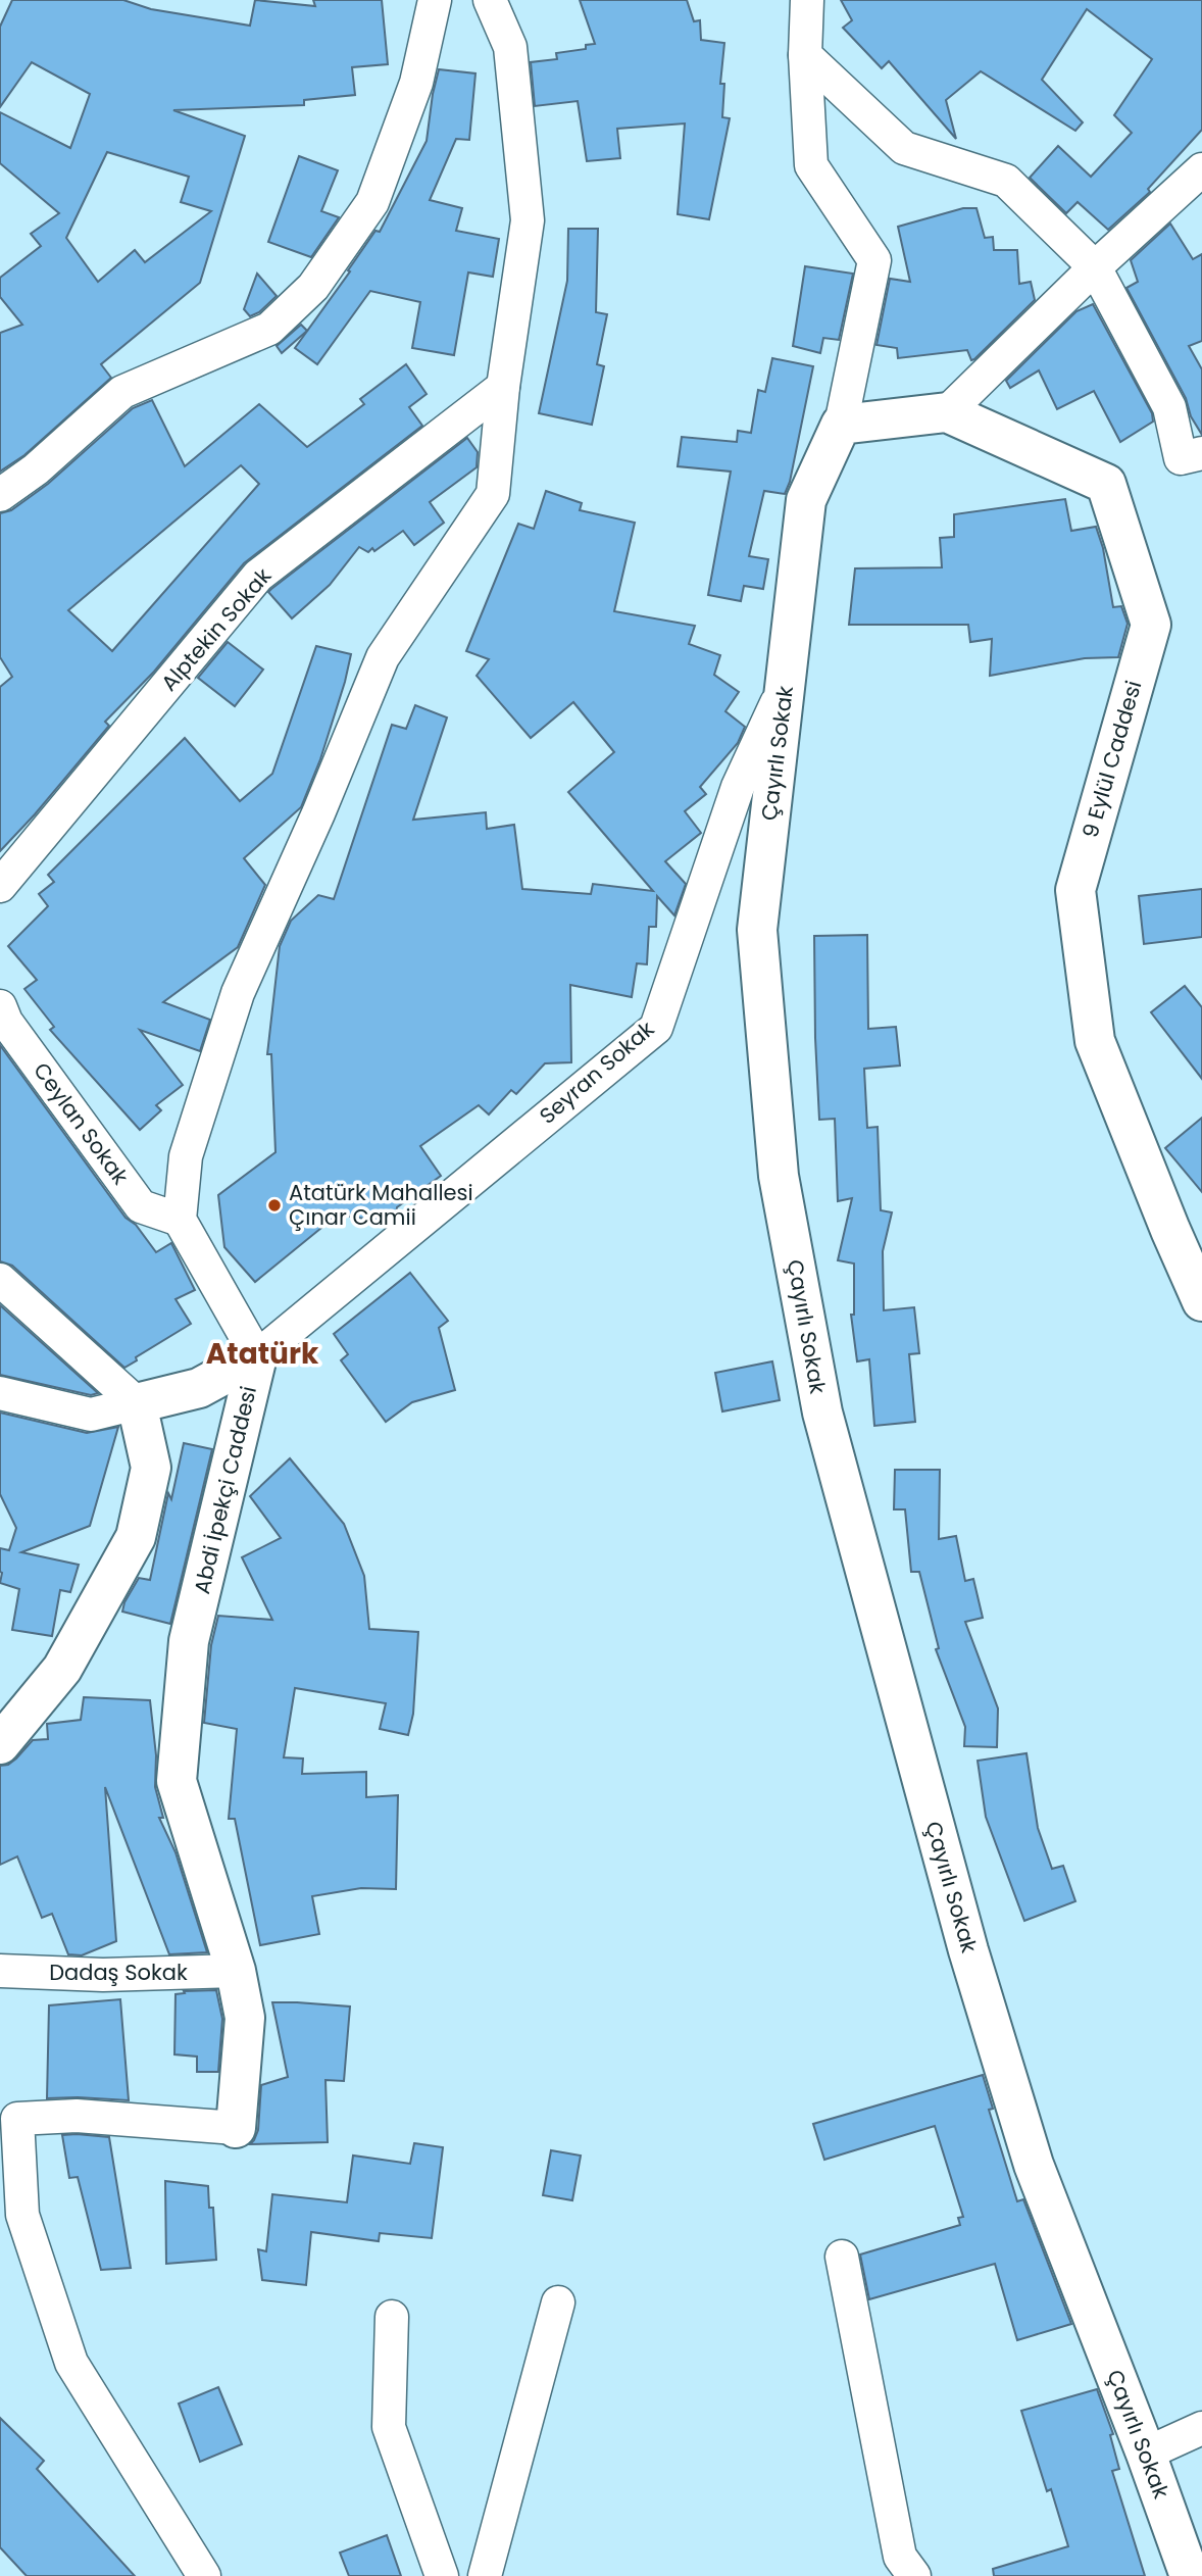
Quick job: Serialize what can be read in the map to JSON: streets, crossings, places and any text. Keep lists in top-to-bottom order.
{
  "streets": {
    "street": [
      "Alptekin Sokak",
      "Çayırlı Sokak",
      "9 Eylül Caddesi",
      "Seyran Sokak",
      "Ceylan Sokak",
      "Abdi İpekçi Caddesi",
      "Dadaş Sokak"
    ]
  },
  "crossings": [
    ["Çayırlı Sokak", "Seyran Sokak"],
    ["Seyran Sokak", "Abdi İpekçi Caddesi"],
    ["Abdi İpekçi Caddesi", "Dadaş Sokak"]
  ],
  "districts": ["Atatürk"],
  "places": ["Atatürk Mahallesi Çınar Camii"]
}
